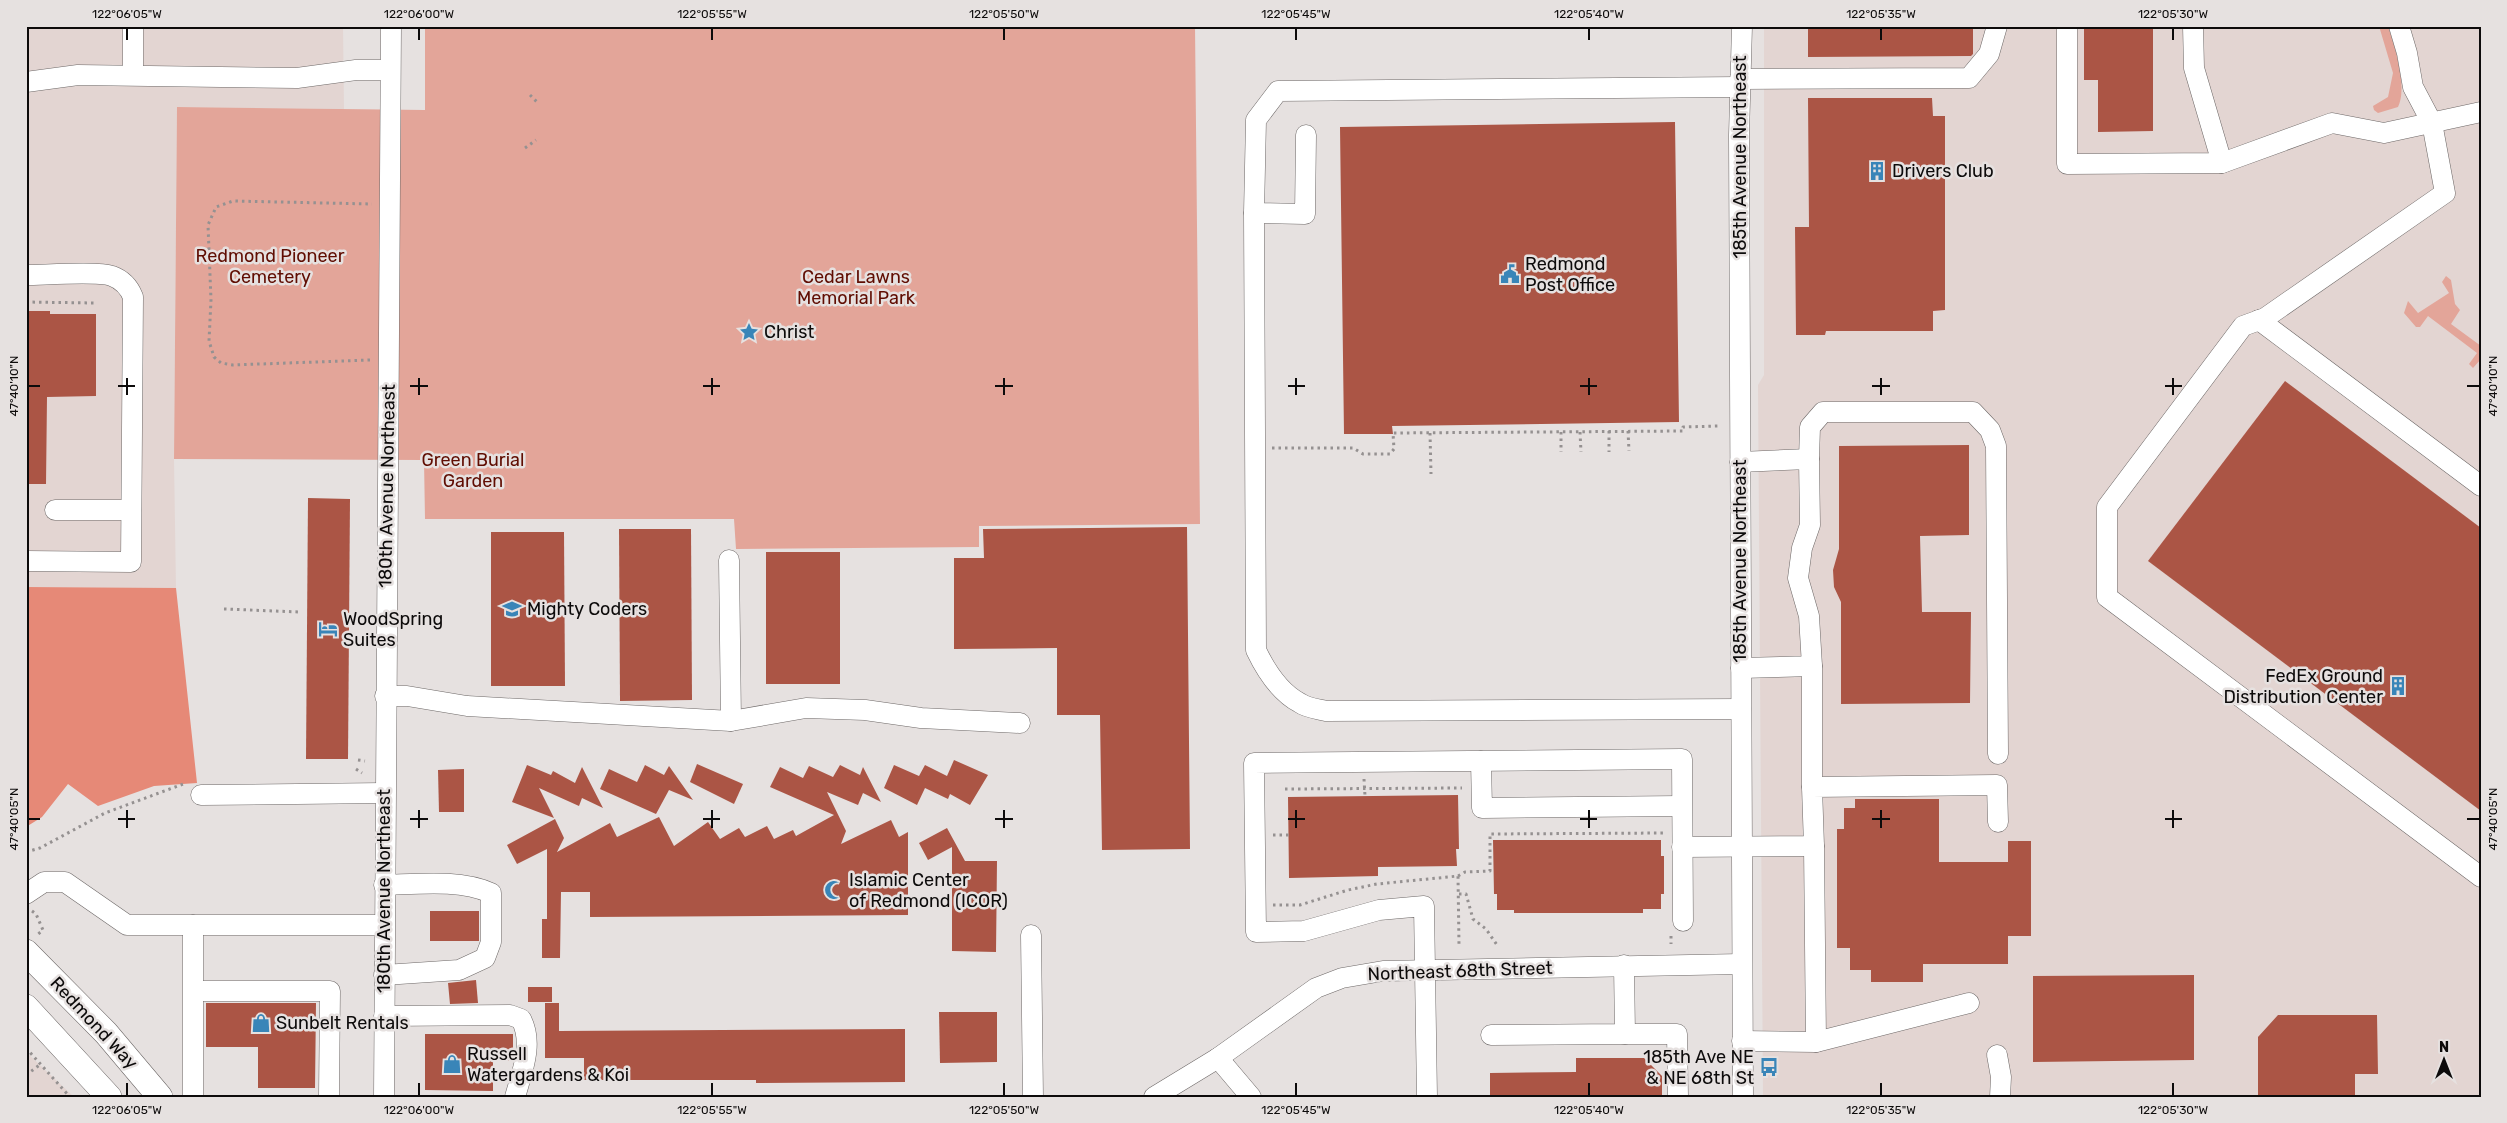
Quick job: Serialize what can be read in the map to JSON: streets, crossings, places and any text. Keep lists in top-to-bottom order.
{
  "streets": {
    "main road": ["Redmond Way"],
    "street": ["185th Avenue Northeast", "180th Avenue Northeast", "Northeast 68th Street"]
  },
  "crossings": [
    ["185th Avenue Northeast", "Northeast 68th Street"]
  ],
  "parks": ["Redmond Pioneer Cemetery", "Cedar Lawns Memorial Park", "Green Burial Garden"],
  "places": {
    "building": ["Drivers Club", "FedEx Ground Distribution Center"],
    "public building": ["Redmond Post Office"],
    "place": ["Christ"],
    "school or university": ["Mighty Coders"],
    "hotel": ["WoodSpring Suites"],
    "mosque": ["Islamic Center of Redmond (ICOR)"],
    "shop": ["Sunbelt Rentals", "Russell Watergardens & Koi"],
    "bus stop": ["185th Ave NE & NE 68th St"]
  },
  "north": "top",
  "coordinates": [
    "122°06'05\"W",
    "122°06'00\"W",
    "122°05'55\"W",
    "122°05'50\"W",
    "122°05'45\"W",
    "122°05'40\"W",
    "122°05'35\"W",
    "122°05'30\"W",
    "47°40'10\"N",
    "47°40'05\"N"
  ]
}
